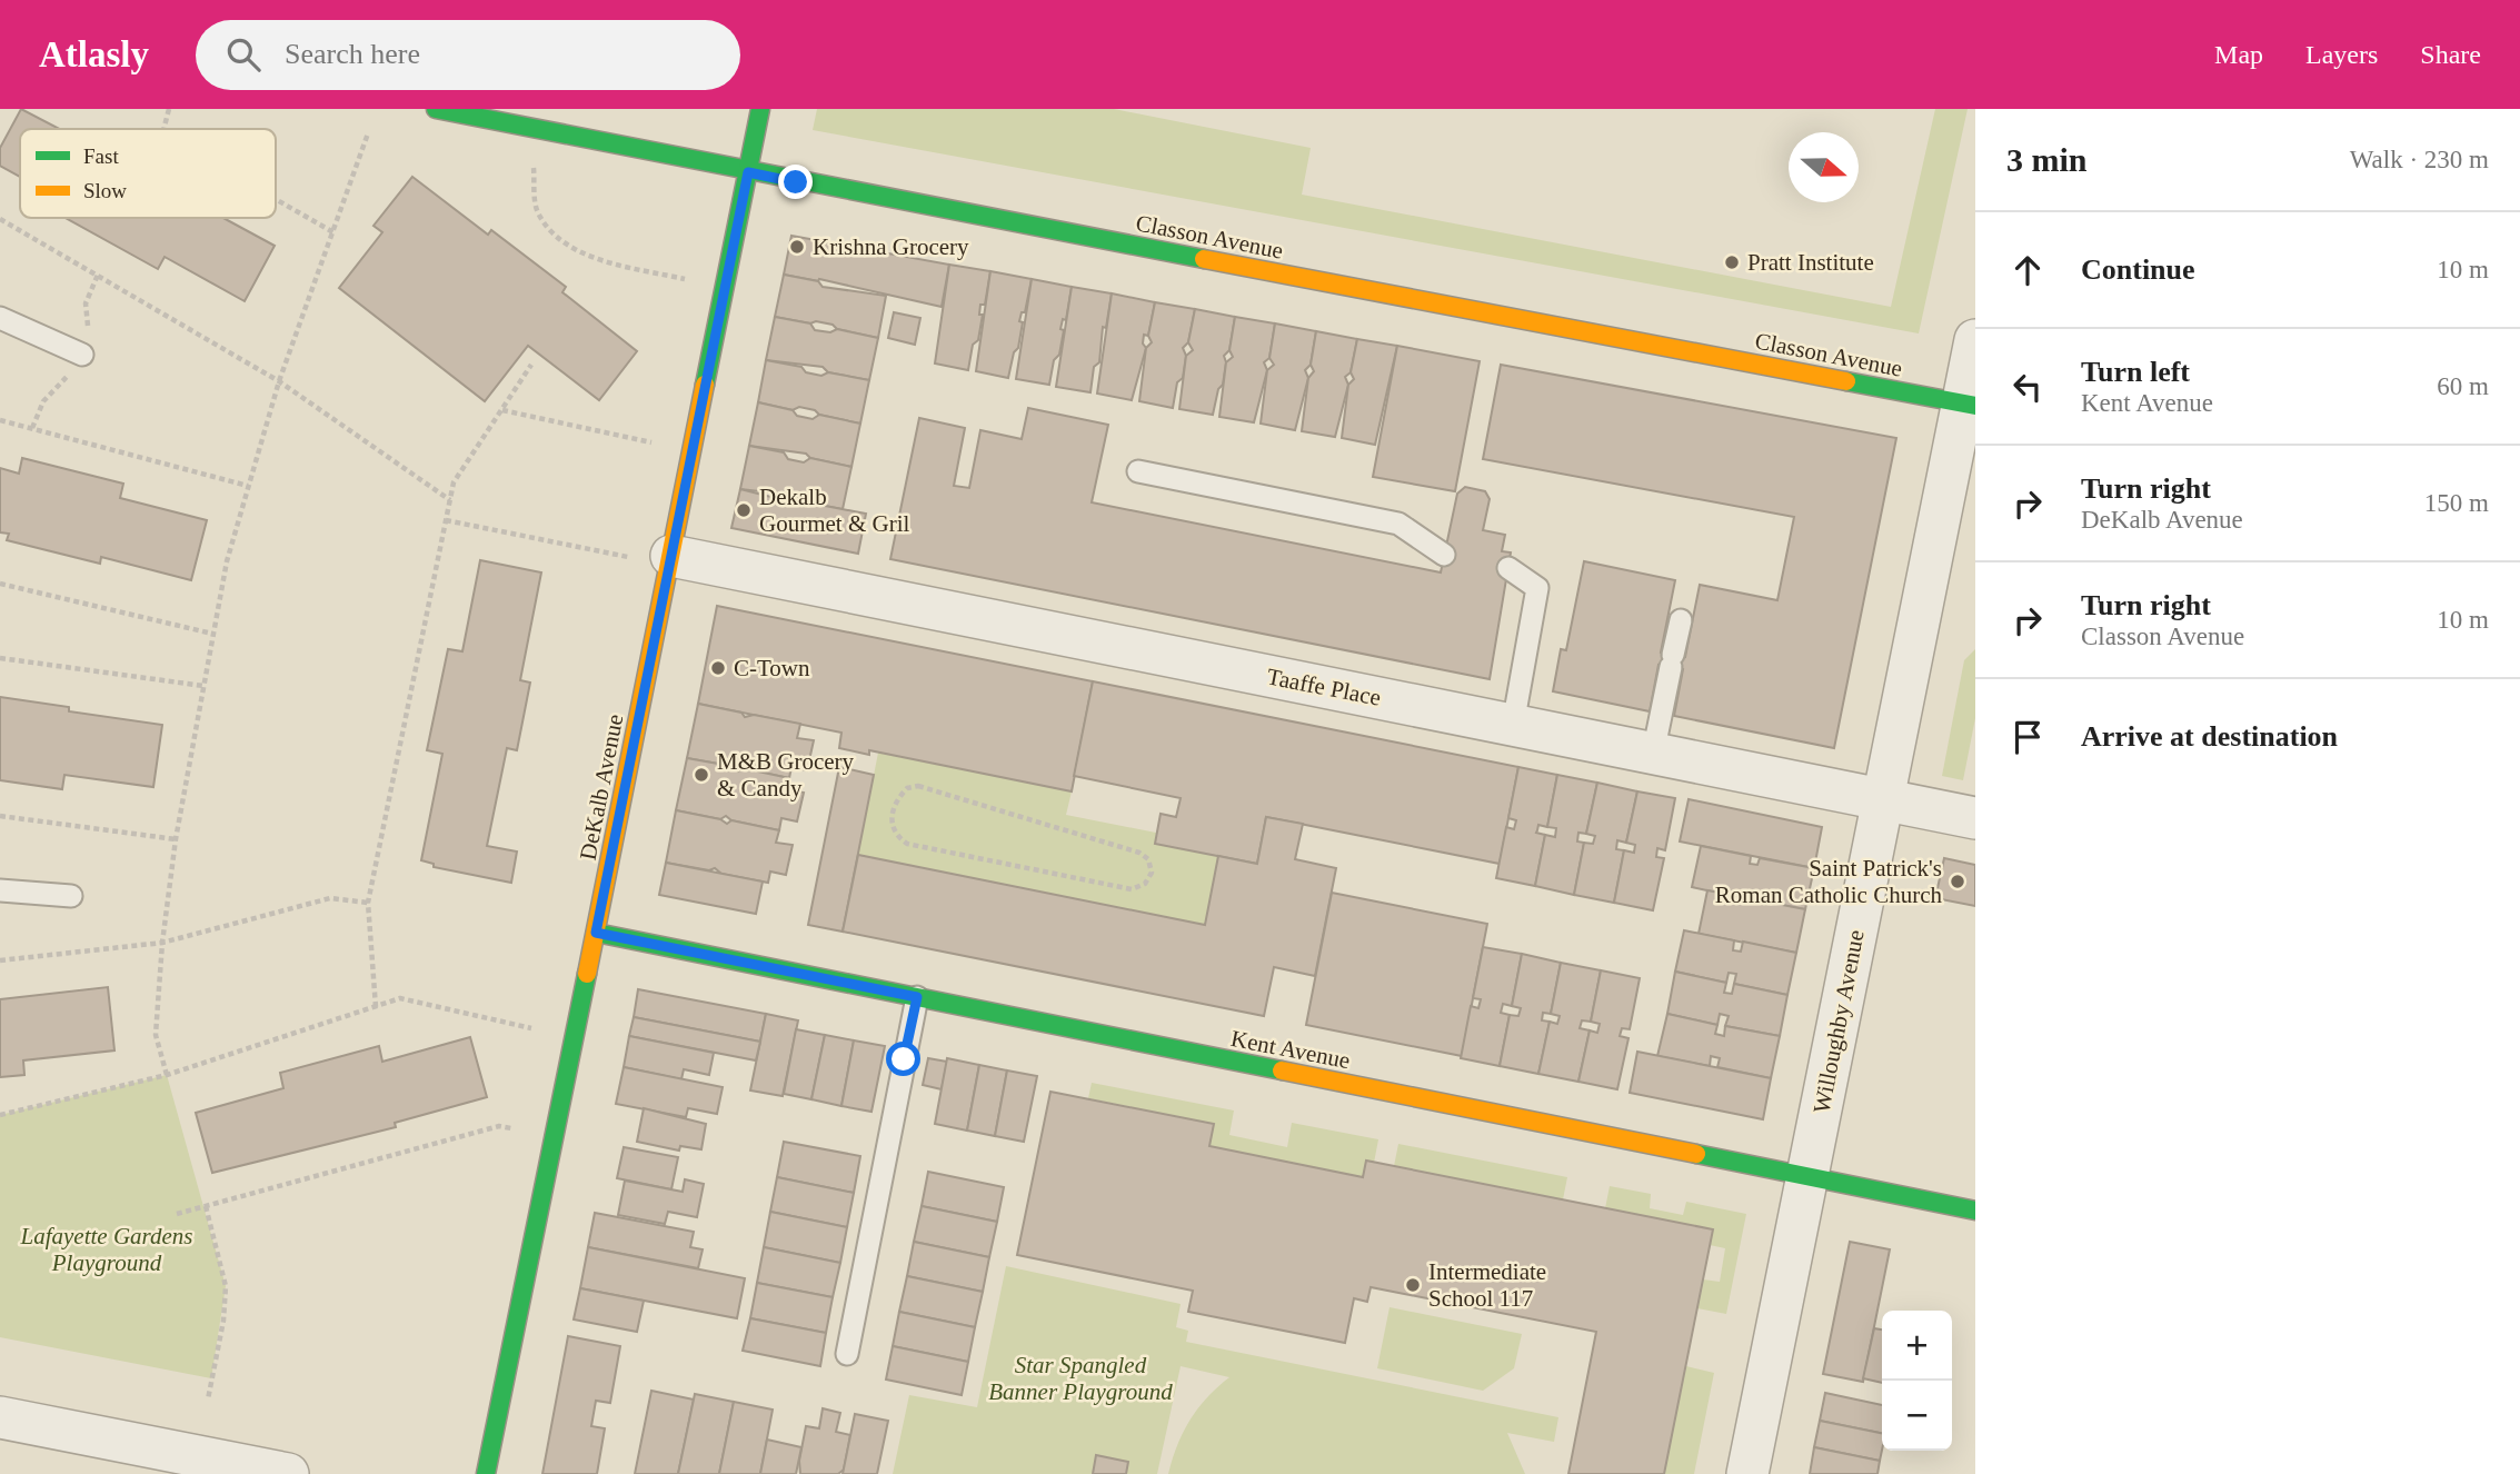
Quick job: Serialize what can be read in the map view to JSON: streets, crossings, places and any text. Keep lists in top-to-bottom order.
{
  "streets": {
    "street": [
      "Classon Avenue",
      "Taaffe Place",
      "DeKalb Avenue",
      "Willoughby Avenue",
      "Kent Avenue"
    ]
  },
  "crossings": [
    ["Classon Avenue", "DeKalb Avenue"],
    ["Classon Avenue", "Willoughby Avenue"],
    ["Taaffe Place", "DeKalb Avenue"],
    ["Taaffe Place", "Willoughby Avenue"],
    ["DeKalb Avenue", "Kent Avenue"],
    ["Willoughby Avenue", "Kent Avenue"]
  ],
  "parks": ["Lafayette Gardens Playground", "Star Spangled Banner Playground"],
  "places": [
    "Krishna Grocery",
    "Pratt Institute",
    "Dekalb Gourmet & Gril",
    "C-Town",
    "M&B Grocery & Candy",
    "Saint Patrick's Roman Catholic Church",
    "Intermediate School 117"
  ],
  "legend": ["Fast", "Slow"],
  "north": "right",
  "page": {
    "header": "Atlasly",
    "search": "Search here",
    "nav": ["Map", "Layers", "Share"],
    "heading": ["3 min", "Walk · 230 m"],
    "list": [
      ["Continue", "10 m"],
      ["Turn left", "Kent Avenue", "60 m"],
      ["Turn right", "DeKalb Avenue", "150 m"],
      ["Turn right", "Classon Avenue", "10 m"],
      "Arrive at destination"
    ],
    "map_buttons": ["+", "−"]
  }
}
